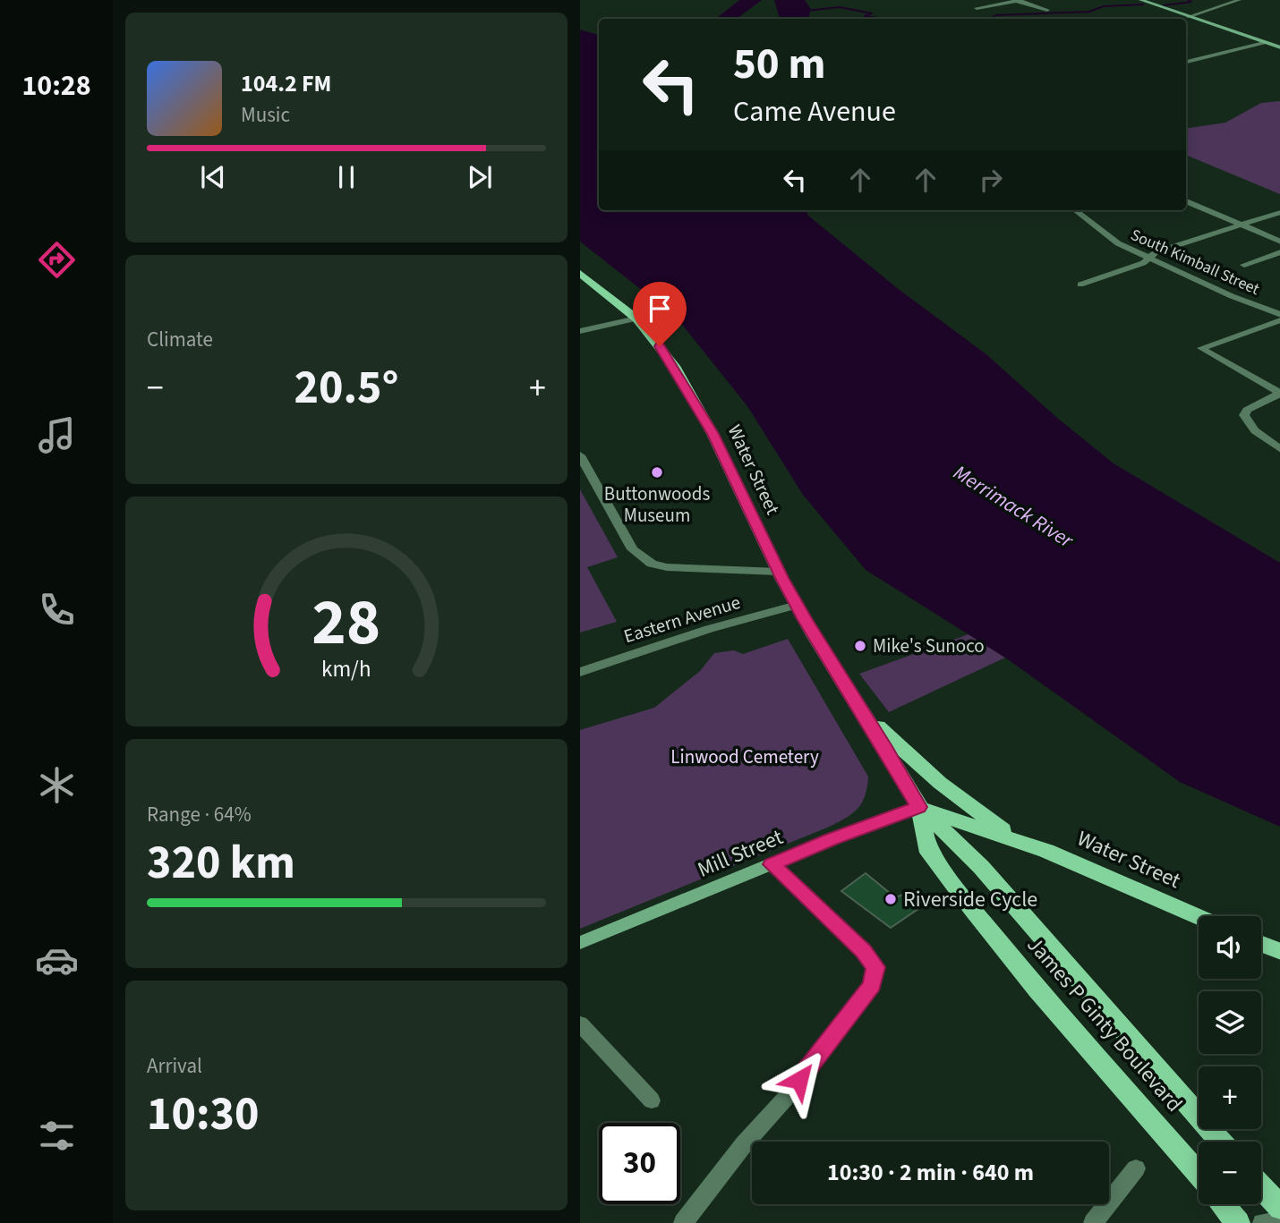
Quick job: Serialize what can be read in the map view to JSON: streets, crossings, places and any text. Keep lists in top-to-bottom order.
{
  "streets": {
    "main road": ["Water Street", "Mill Street", "James P Ginty Boulevard"],
    "street": ["South Kimball Street", "Eastern Avenue"]
  },
  "crossings": [
    ["Water Street", "Eastern Avenue"],
    ["Water Street", "Mill Street"],
    ["Water Street", "James P Ginty Boulevard"],
    ["Mill Street", "James P Ginty Boulevard"]
  ],
  "water": ["Merrimack River"],
  "parks": ["Linwood Cemetery"],
  "places": ["Buttonwoods Museum", "Mike's Sunoco", "Riverside Cycle"],
  "page": {
    "tabs": "10:28",
    "turn": ["50 m", "Came Avenue"],
    "song": ["104.2 FM", "Music"],
    "tile": [
      "Climate",
      ["Range · 64%", "320 km"],
      ["Arrival", "10:30"]
    ],
    "heat": ["−", "20.5°", "+"],
    "map_buttons": ["+", "−"],
    "limit": "30",
    "trip": "10:30 · 2 min · 640 m",
    "gauge": ["28", "km/h"]
  }
}
